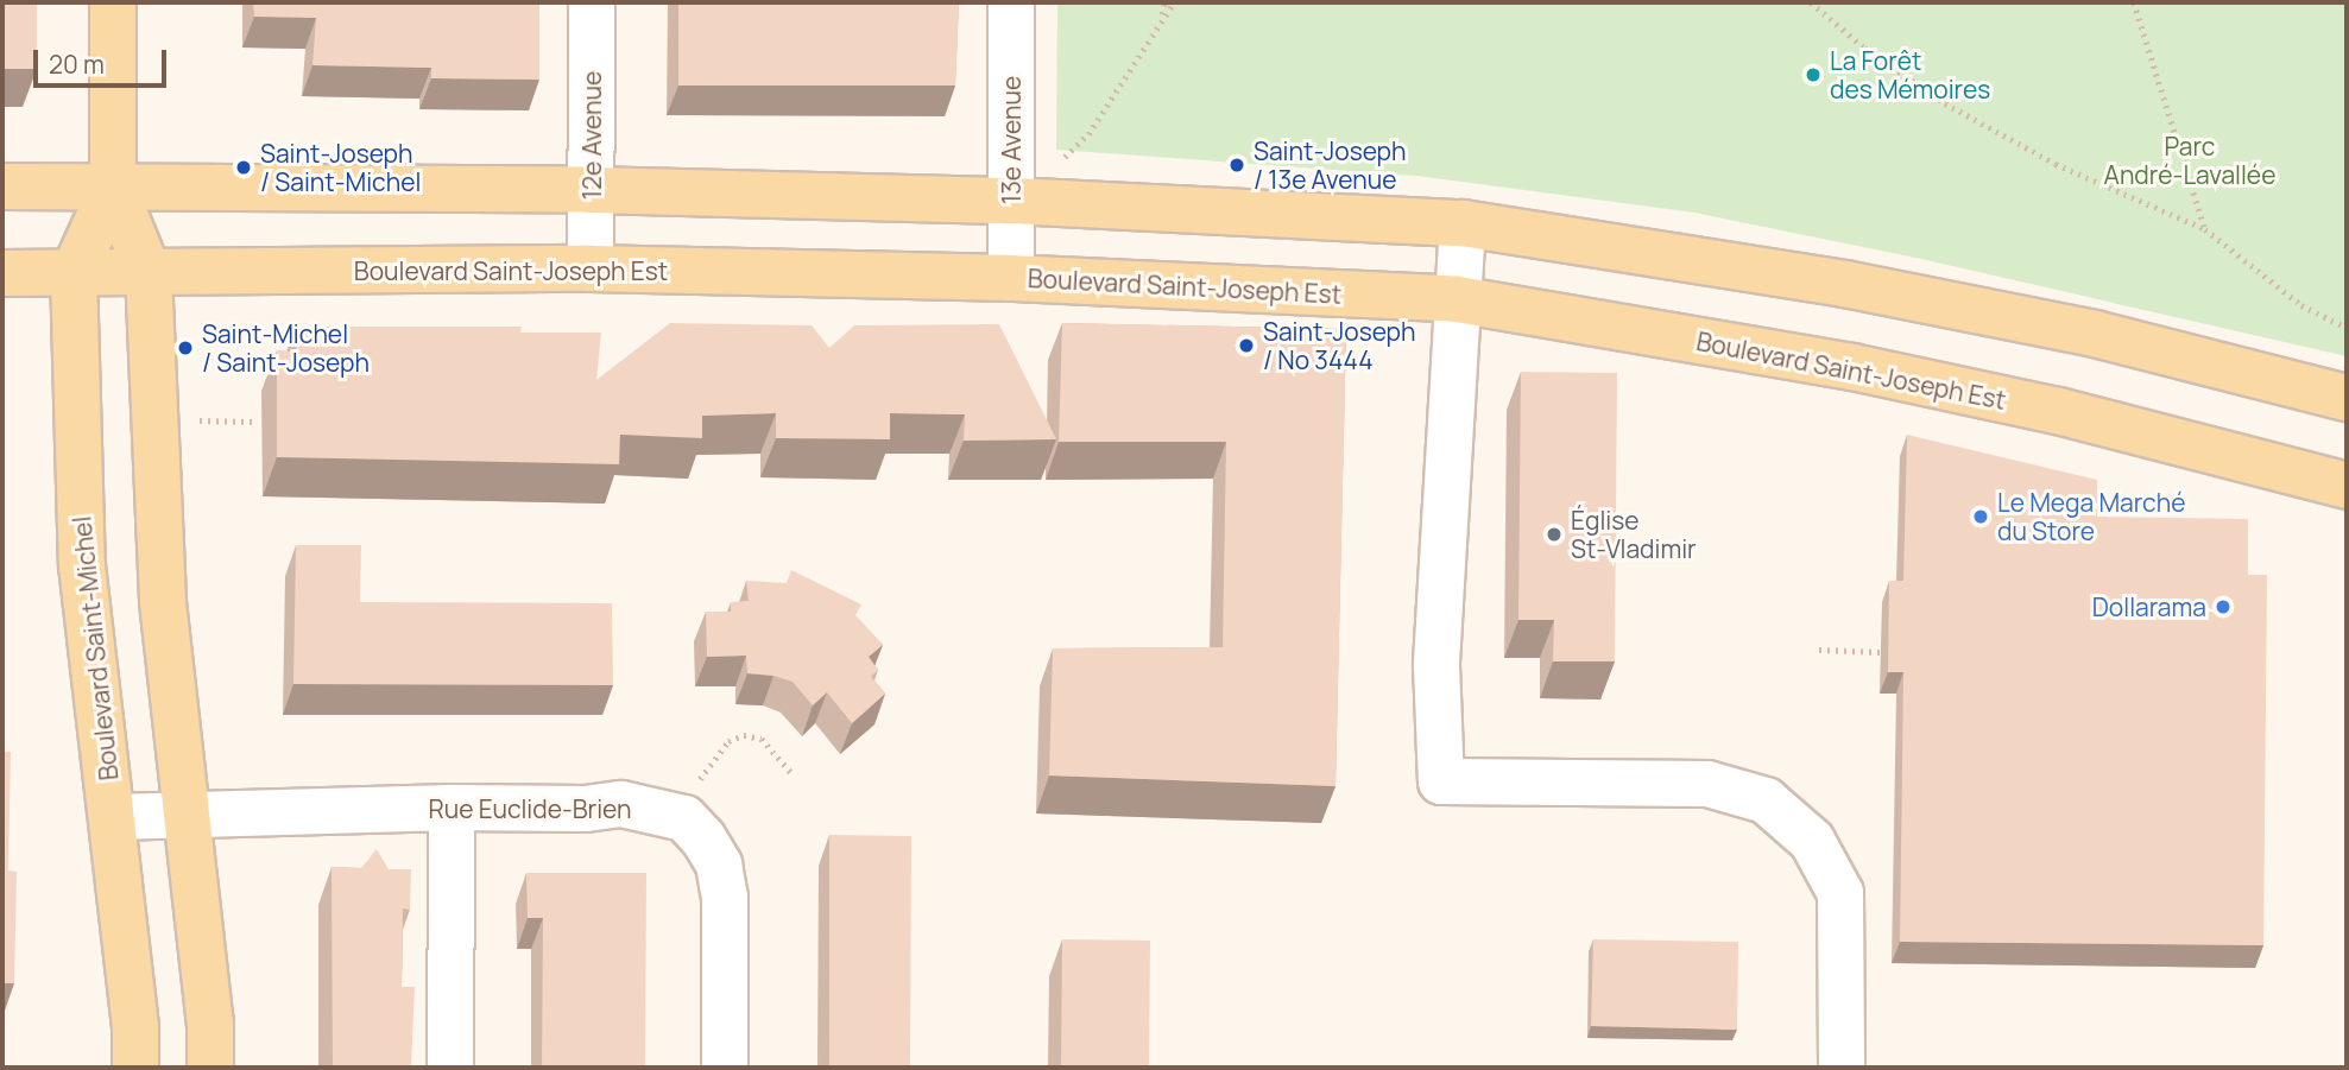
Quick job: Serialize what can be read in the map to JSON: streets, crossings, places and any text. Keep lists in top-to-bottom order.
{
  "streets": {
    "main road": ["Boulevard Saint-Joseph Est", "Boulevard Saint-Michel"],
    "street": ["12e Avenue", "13e Avenue", "Rue Euclide-Brien"]
  },
  "crossings": [
    ["12e Avenue", "Boulevard Saint-Joseph Est"],
    ["13e Avenue", "Boulevard Saint-Joseph Est"],
    ["Boulevard Saint-Joseph Est", "Boulevard Saint-Michel"],
    ["Boulevard Saint-Michel", "Rue Euclide-Brien"]
  ],
  "parks": ["Parc André-Lavallée"],
  "places": [
    "La Forêt des Mémoires",
    "Saint-Joseph / 13e Avenue",
    "Saint-Joseph / Saint-Michel",
    "Saint-Joseph / No 3444",
    "Saint-Michel / Saint-Joseph",
    "Le Mega Marché du Store",
    "Église St-Vladimir",
    "Dollarama"
  ],
  "scale_bar": "20 m"
}
